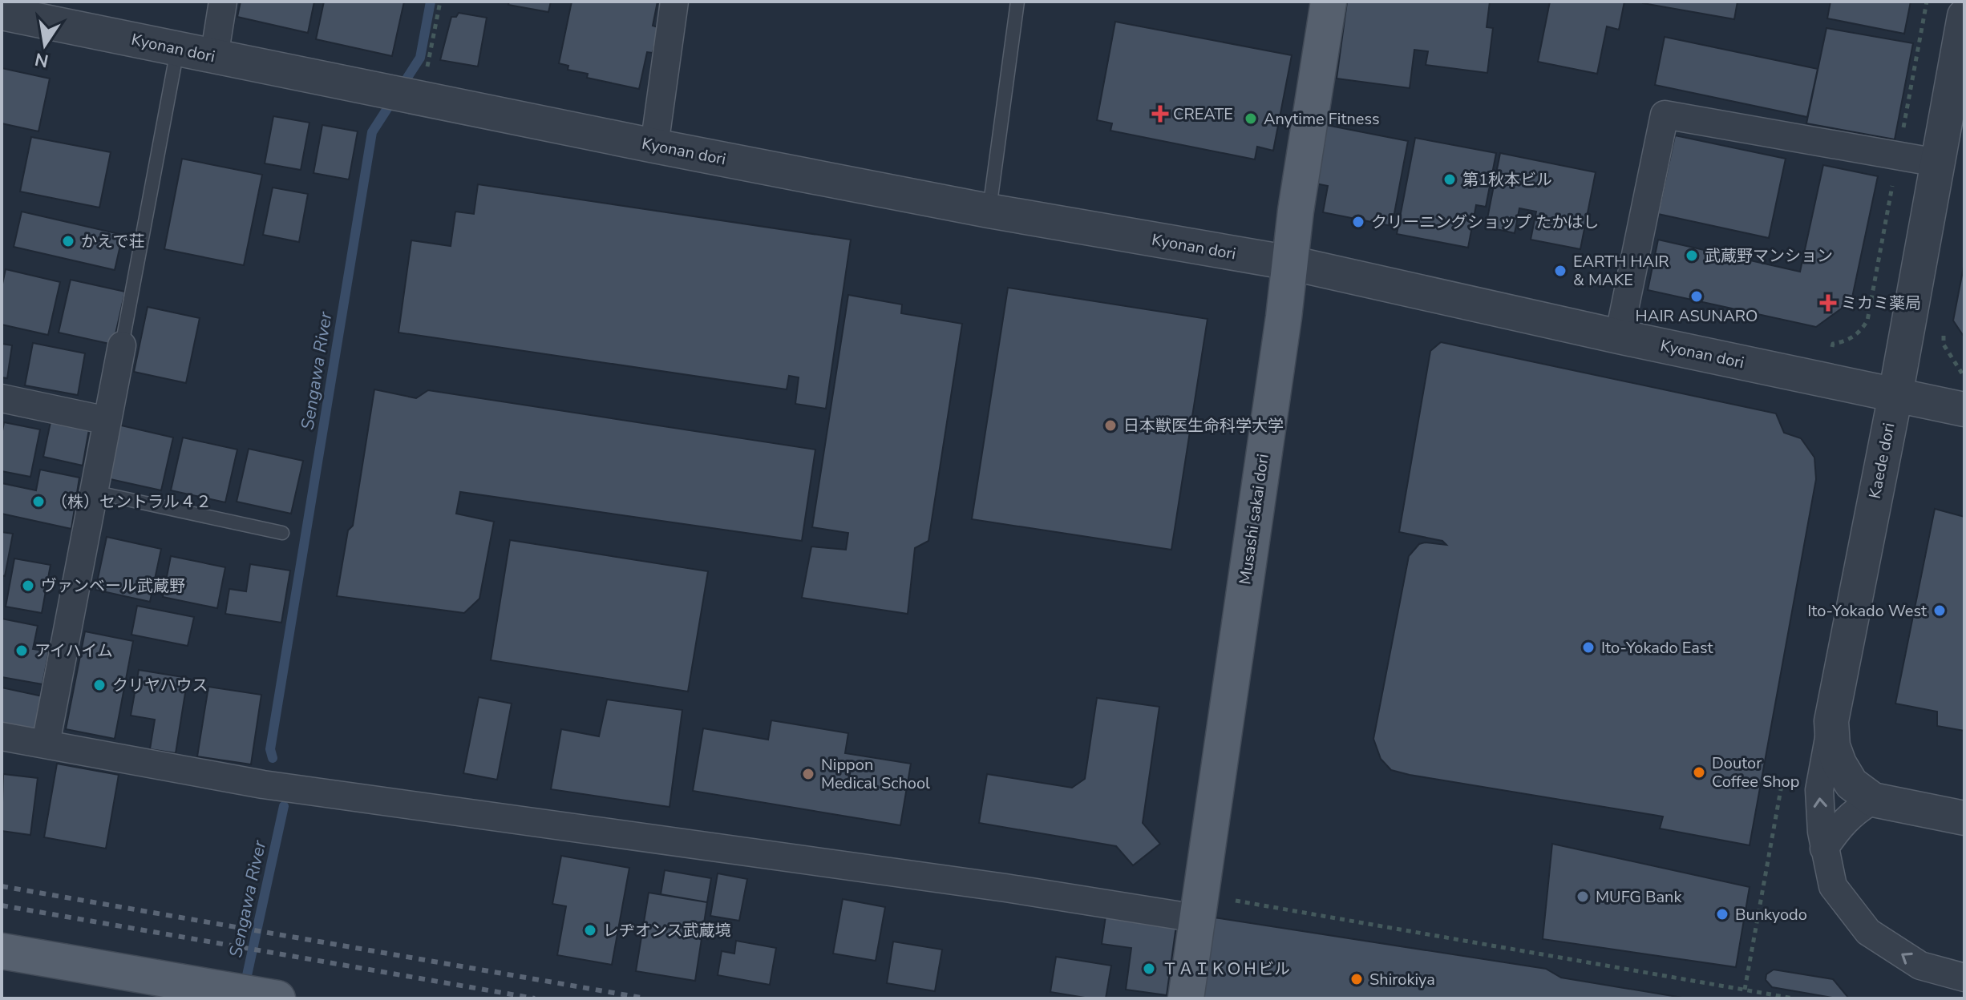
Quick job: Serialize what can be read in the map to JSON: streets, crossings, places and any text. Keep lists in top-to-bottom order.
{
  "streets": {
    "main road": ["Musashi sakai dori"],
    "street": ["Kyonan dori", "Kaede dori"]
  },
  "crossings": [
    ["Kyonan dori", "Kaede dori"],
    ["Kyonan dori", "Musashi sakai dori"]
  ],
  "water": ["Sengawa River"],
  "places": {
    "health": ["CREATE", "ミカミ薬局"],
    "other": [
      "Anytime Fitness",
      "第1秋本ビル",
      "クリーニングショップ たかはし",
      "かえで荘",
      "武蔵野マンション",
      "EARTH HAIR & MAKE",
      "HAIR ASUNARO",
      "日本獣医生命科学大学",
      "（株）セントラル４２",
      "ヴァンベール武蔵野",
      "Ito-Yokado West",
      "Ito-Yokado East",
      "アイハイム",
      "クリヤハウス",
      "Doutor Coffee Shop",
      "Nippon Medical School",
      "MUFG Bank",
      "Bunkyodo",
      "レヂオンス武蔵境",
      "ＴＡＩＫＯＨビル",
      "Shirokiya"
    ]
  },
  "north": "bottom"
}
